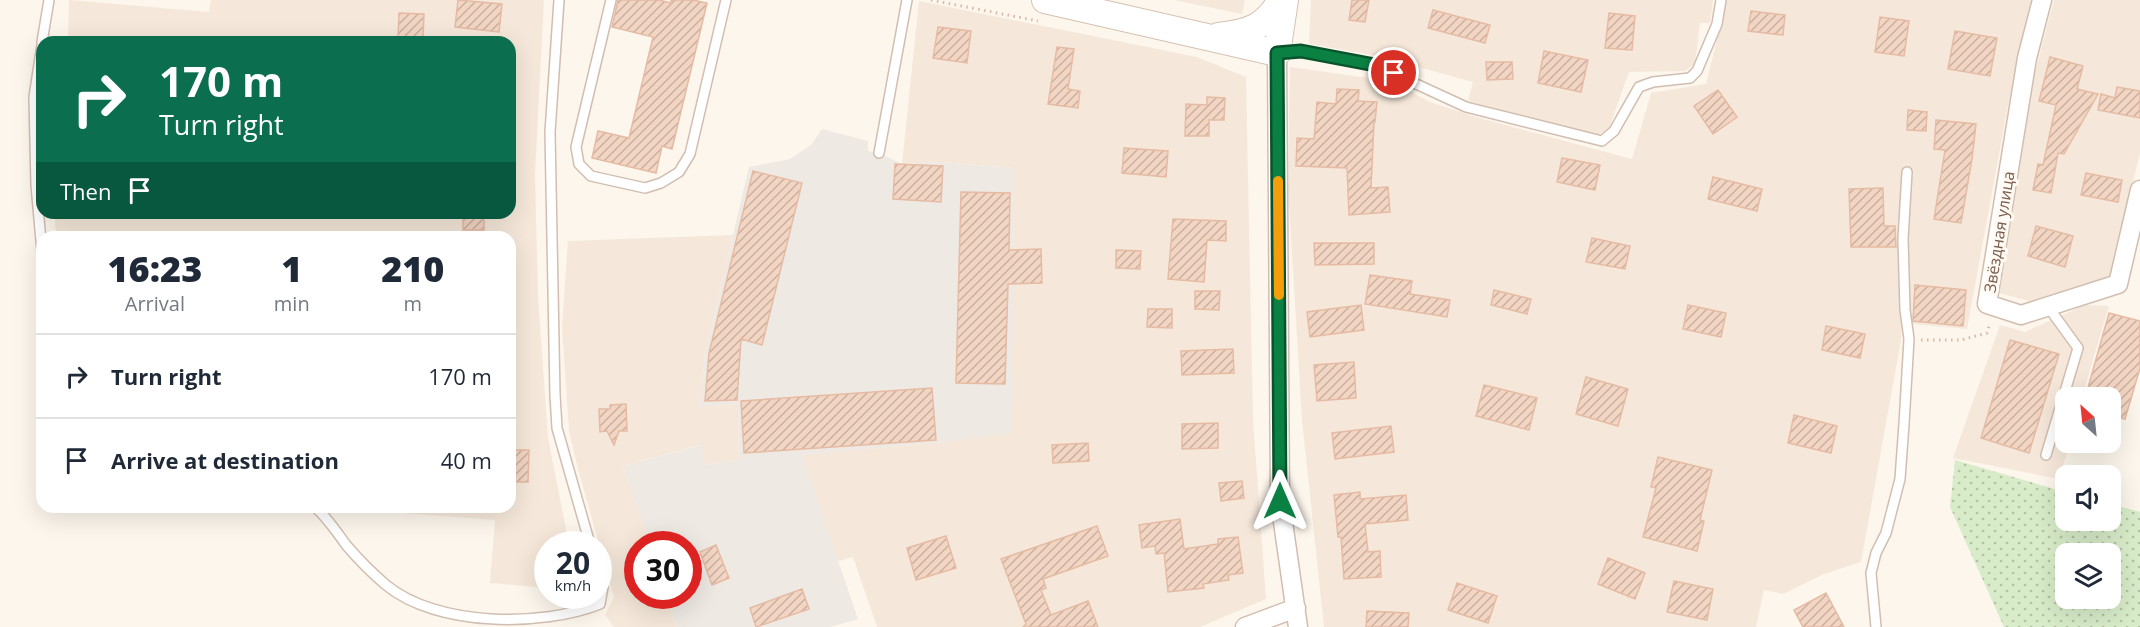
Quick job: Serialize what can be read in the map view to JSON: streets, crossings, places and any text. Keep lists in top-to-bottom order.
{
  "streets": {
    "street": ["Звёздная улица"]
  },
  "north": "top left",
  "page": {
    "turn": ["170 m", "Turn right"],
    "then": "Then",
    "eta": [
      "16:23",
      "Arrival",
      "1",
      "min",
      "210",
      "m"
    ],
    "list": [
      {
        "name": "Turn right",
        "value": "170 m"
      },
      {
        "name": "Arrive at destination",
        "value": "40 m"
      }
    ],
    "speed": "20 km/h",
    "limit": "30"
  }
}
